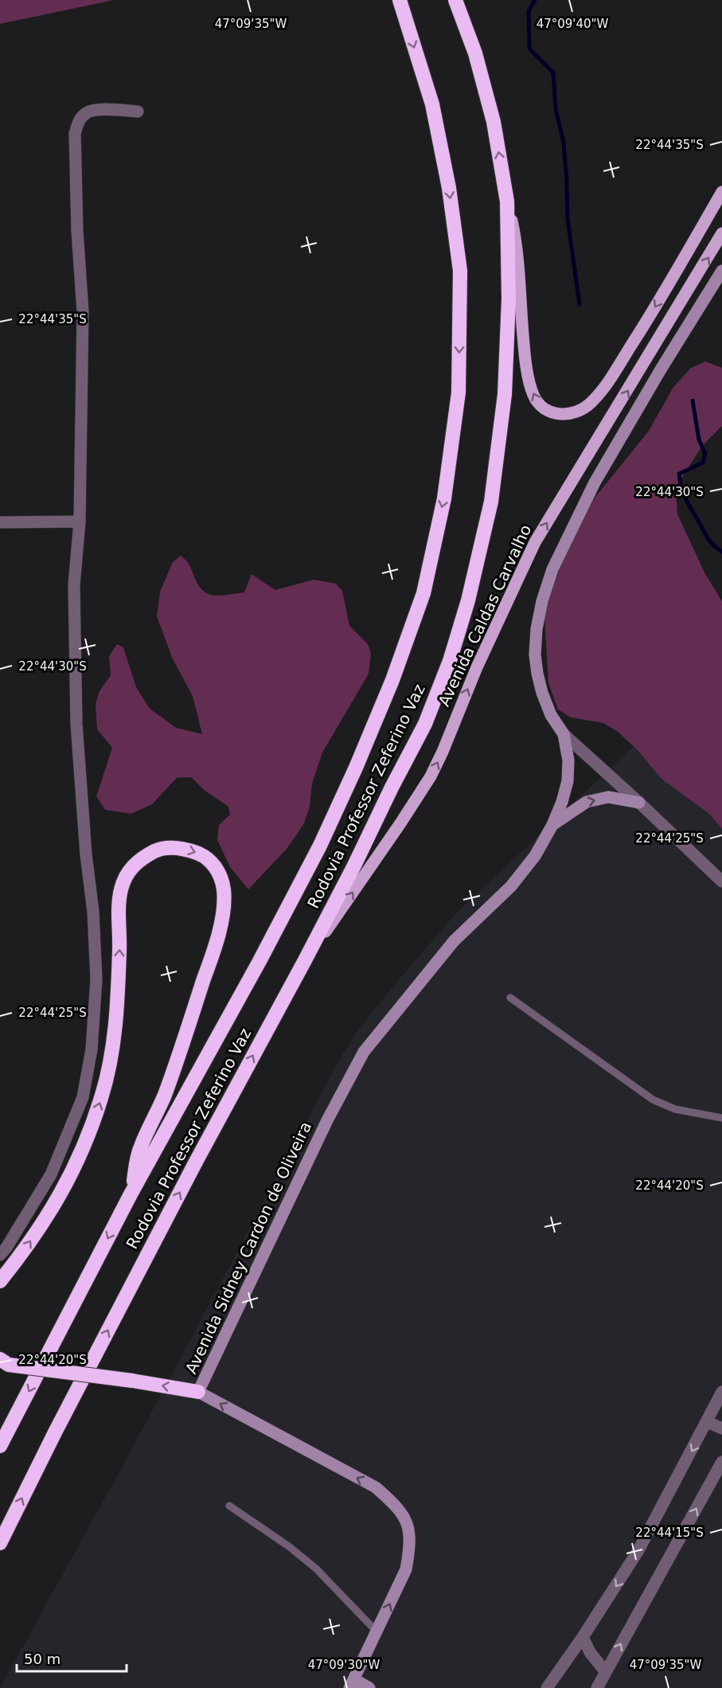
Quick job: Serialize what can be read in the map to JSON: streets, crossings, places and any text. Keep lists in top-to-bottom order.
{
  "streets": {
    "highway": ["Rodovia Professor Zeferino Vaz"],
    "main road": ["Avenida Caldas Carvalho"],
    "street": ["Avenida Sidney Cardon de Oliveira"]
  },
  "crossings": [
    ["Avenida Caldas Carvalho", "Rodovia Professor Zeferino Vaz"]
  ],
  "one_way": ["Avenida Caldas Carvalho"],
  "scale_bar": "50 m",
  "coordinates": [
    "47°09'35\"W",
    "47°09'40\"W",
    "22°44'35\"S",
    "22°44'30\"S",
    "22°44'25\"S",
    "22°44'20\"S",
    "22°44'15\"S",
    "47°09'30\"W"
  ]
}
